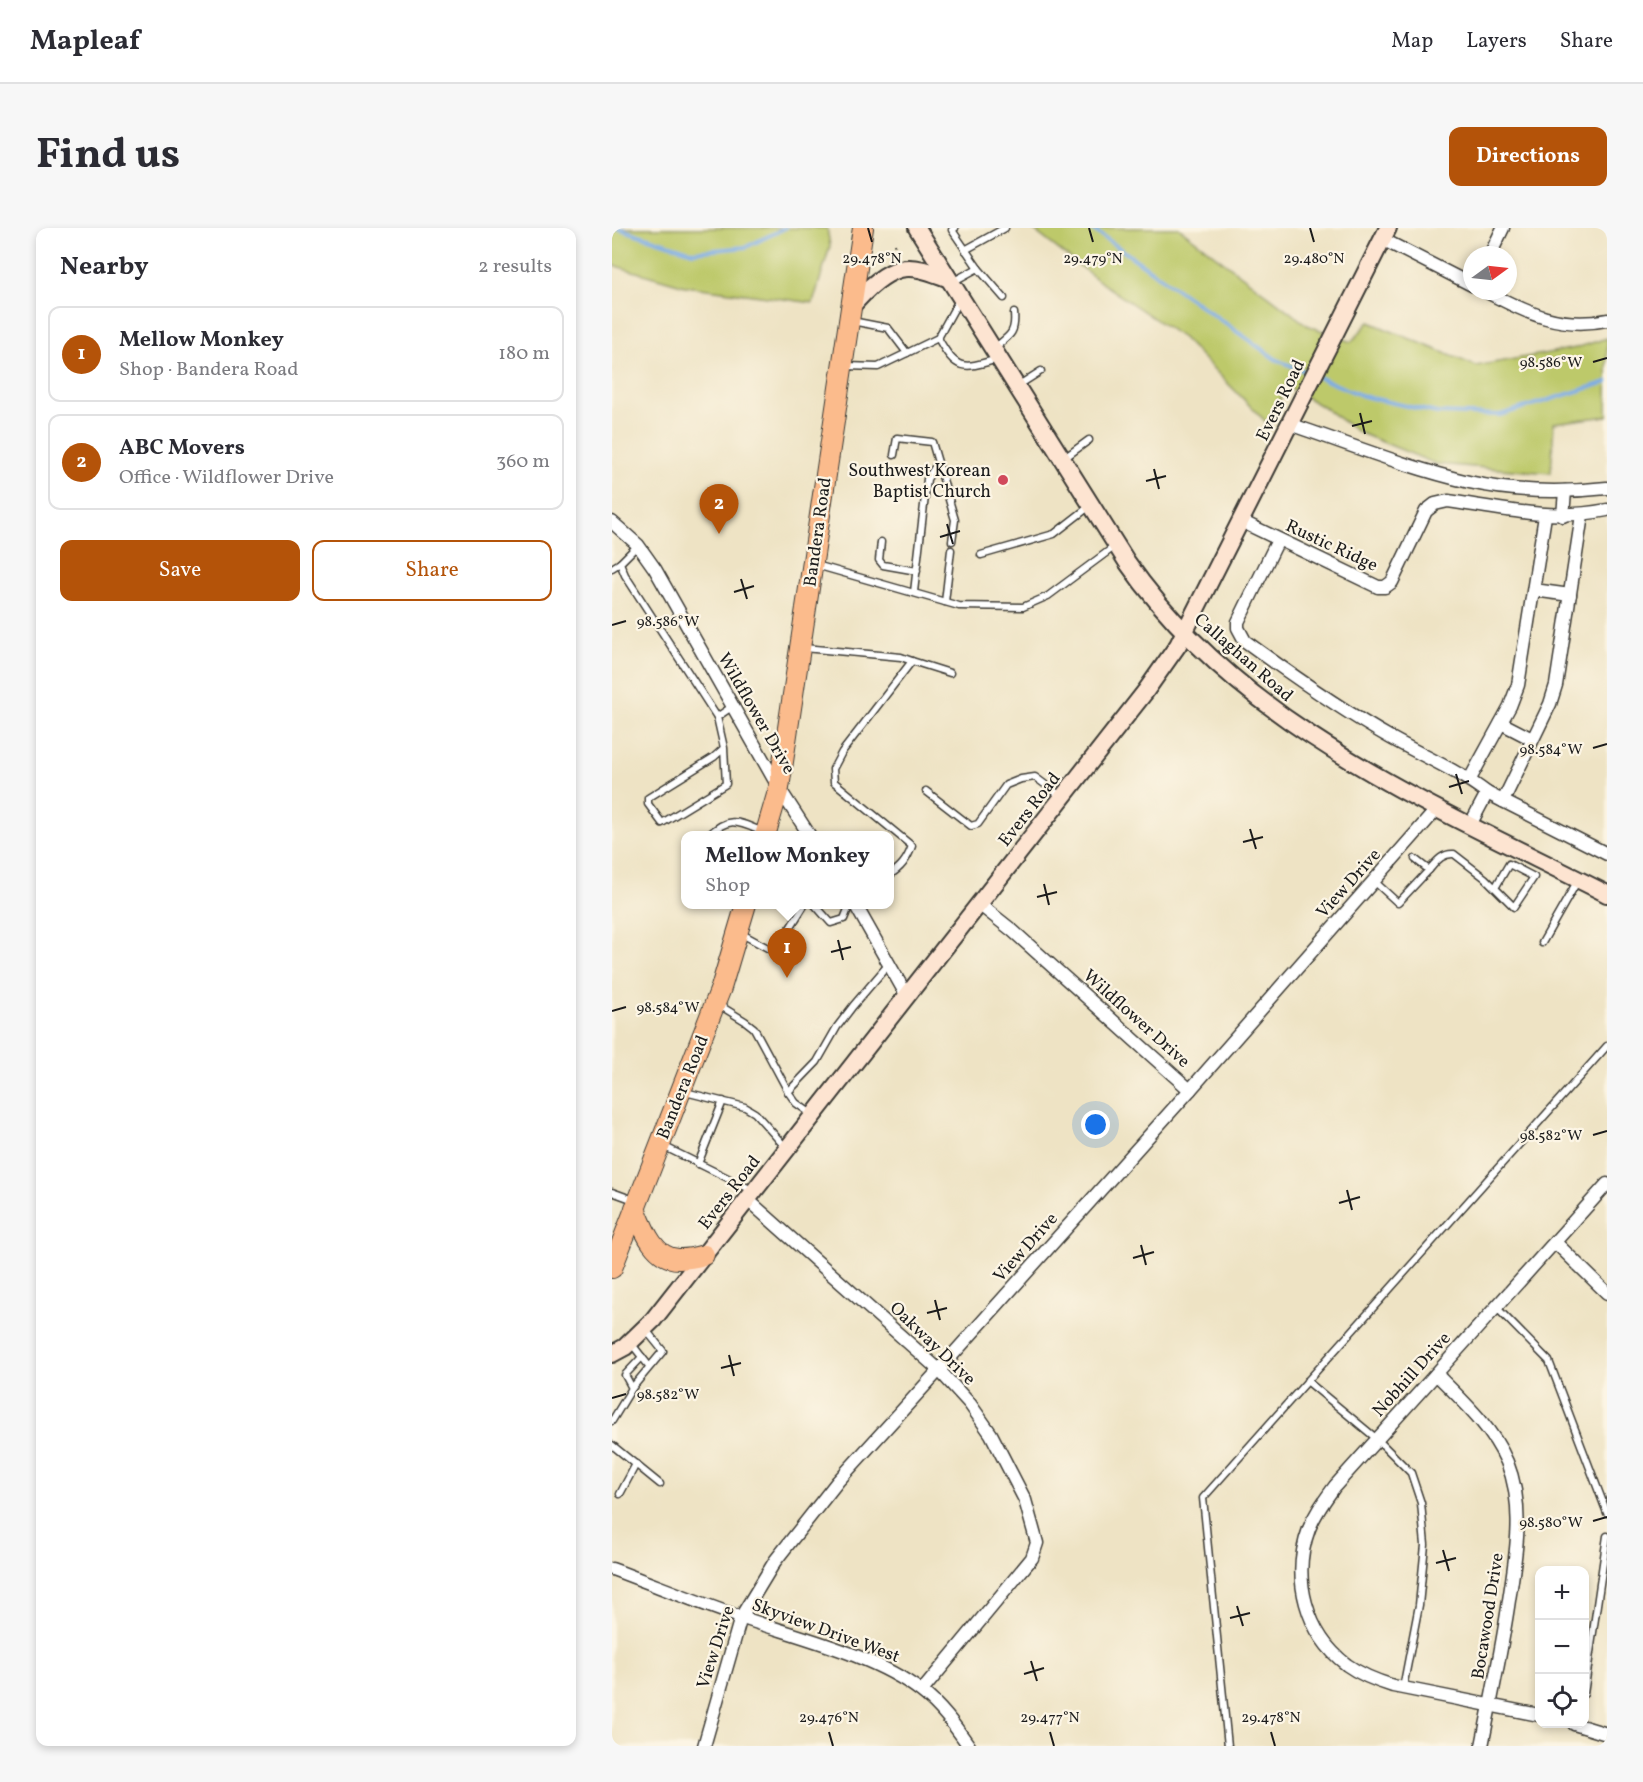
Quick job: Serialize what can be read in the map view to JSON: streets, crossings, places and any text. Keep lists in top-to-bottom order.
{
  "streets": {
    "main road": ["Evers Road", "Bandera Road", "Callaghan Road"],
    "street": [
      "Rustic Ridge",
      "Wildflower Drive",
      "View Drive",
      "Oakway Drive",
      "Nobhill Drive",
      "Bocawood Drive",
      "Skyview Drive West"
    ]
  },
  "crossings": [
    ["Evers Road", "Rustic Ridge"],
    ["Evers Road", "Callaghan Road"],
    ["Evers Road", "Wildflower Drive"],
    ["Evers Road", "Oakway Drive"],
    ["Bandera Road", "Wildflower Drive"],
    ["Rustic Ridge", "Callaghan Road"],
    ["Callaghan Road", "View Drive"],
    ["Wildflower Drive", "View Drive"],
    ["View Drive", "Oakway Drive"],
    ["View Drive", "Skyview Drive West"],
    ["Oakway Drive", "Skyview Drive West"],
    ["Nobhill Drive", "Bocawood Drive"]
  ],
  "places": ["Southwest Korean Baptist Church"],
  "north": "right",
  "page": {
    "header": "Mapleaf",
    "nav": ["Map", "Layers", "Share"],
    "title": "Find us",
    "buttons": [
      "Directions",
      ["Save", "Share"]
    ],
    "heading": ["Nearby", "2 results"],
    "list": [
      {
        "mark": "1",
        "name": "Mellow Monkey",
        "note": "Shop · Bandera Road",
        "value": "180 m"
      },
      {
        "mark": "2",
        "name": "ABC Movers",
        "note": "Office · Wildflower Drive",
        "value": "360 m"
      }
    ],
    "pins": ["2", "1"],
    "popup": ["Mellow Monkey", "Shop"],
    "map_buttons": ["+", "−"]
  },
  "coordinates": [
    "29.478°N",
    "29.479°N",
    "29.480°N",
    "98.586°W",
    "98.584°W",
    "98.582°W",
    "98.580°W",
    "29.476°N",
    "29.477°N"
  ]
}
